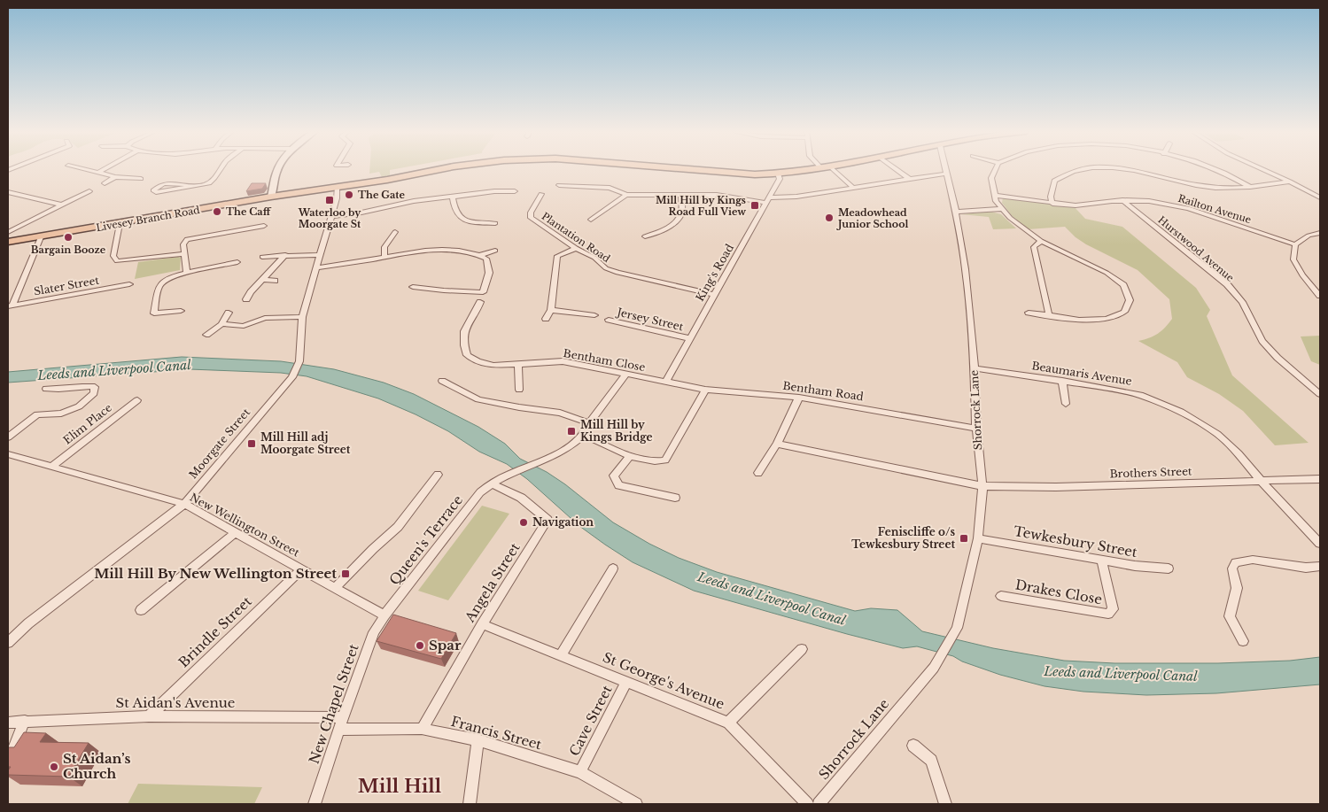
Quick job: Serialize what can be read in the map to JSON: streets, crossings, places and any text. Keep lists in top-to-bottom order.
{
  "streets": {
    "main road": ["Livesey Branch Road"],
    "street": [
      "Railton Avenue",
      "Plantation Road",
      "Hurstwood Avenue",
      "King's Road",
      "Slater Street",
      "Jersey Street",
      "Bentham Close",
      "Beaumaris Avenue",
      "Bentham Road",
      "Shorrock Lane",
      "Elim Place",
      "Moorgate Street",
      "Brothers Street",
      "New Wellington Street",
      "Queen's Terrace",
      "Tewkesbury Street",
      "Angela Street",
      "Drakes Close",
      "Brindle Street",
      "St George's Avenue",
      "St Aidan's Avenue",
      "New Chapel Street",
      "Cave Street",
      "Francis Street"
    ]
  },
  "crossings": [
    ["Railton Avenue", "Hurstwood Avenue"],
    ["Livesey Branch Road", "King's Road"],
    ["Livesey Branch Road", "Moorgate Street"],
    ["Plantation Road", "King's Road"],
    ["King's Road", "Jersey Street"],
    ["King's Road", "Bentham Close"],
    ["King's Road", "Bentham Road"],
    ["Bentham Close", "Bentham Road"],
    ["Beaumaris Avenue", "Shorrock Lane"],
    ["Beaumaris Avenue", "Brothers Street"],
    ["Bentham Road", "Shorrock Lane"],
    ["Shorrock Lane", "Brothers Street"],
    ["Shorrock Lane", "Tewkesbury Street"],
    ["Elim Place", "New Wellington Street"],
    ["Moorgate Street", "New Wellington Street"],
    ["New Wellington Street", "Queen's Terrace"],
    ["New Wellington Street", "Brindle Street"],
    ["New Wellington Street", "New Chapel Street"],
    ["Queen's Terrace", "Angela Street"],
    ["Queen's Terrace", "New Chapel Street"],
    ["Tewkesbury Street", "Drakes Close"],
    ["Angela Street", "St George's Avenue"],
    ["Angela Street", "Francis Street"],
    ["Brindle Street", "St Aidan's Avenue"],
    ["St George's Avenue", "Cave Street"],
    ["St Aidan's Avenue", "New Chapel Street"],
    ["New Chapel Street", "Francis Street"],
    ["Cave Street", "Francis Street"]
  ],
  "districts": ["Mill Hill"],
  "water": ["Leeds and Liverpool Canal"],
  "places": {
    "other": [
      "The Gate",
      "The Caff",
      "Meadowhead Junior School",
      "Bargain Booze",
      "Navigation",
      "Spar",
      "St Aidan’s Church"
    ],
    "transit": [
      "Waterloo by Moorgate St",
      "Mill Hill by Kings Road Full View",
      "Mill Hill by Kings Bridge",
      "Mill Hill adj Moorgate Street",
      "Feniscliffe o/s Tewkesbury Street",
      "Mill Hill By New Wellington Street"
    ]
  }
}
